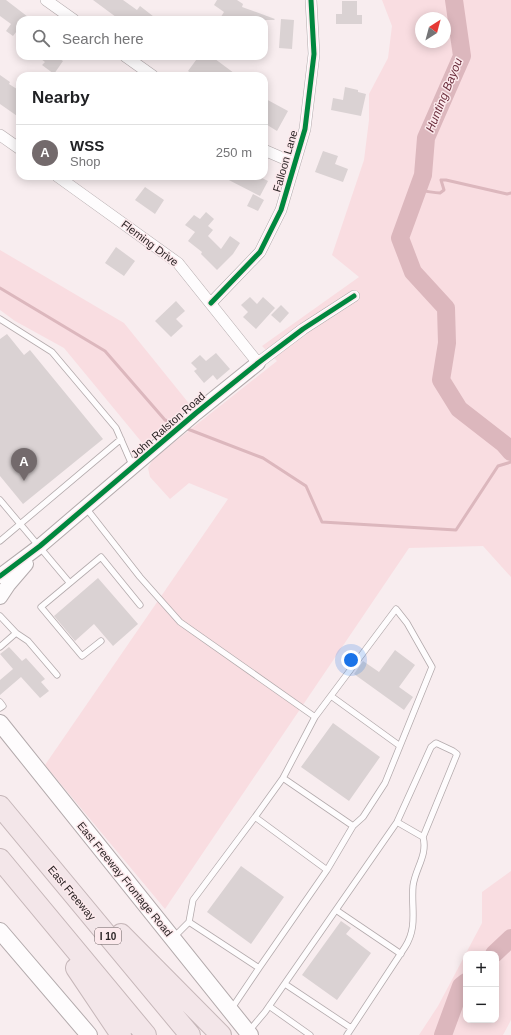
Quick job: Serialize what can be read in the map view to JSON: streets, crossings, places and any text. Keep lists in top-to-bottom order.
{
  "streets": {
    "highway": ["East Freeway", "I 10"],
    "main road": ["East Freeway Frontage Road"],
    "street": ["Falloon Lane", "Fleming Drive", "John Ralston Road"]
  },
  "crossings": [
    ["Falloon Lane", "Fleming Drive"],
    ["Fleming Drive", "John Ralston Road"]
  ],
  "water": ["Hunting Bayou"],
  "north": "top right",
  "page": {
    "search": "Search here",
    "heading": "Nearby",
    "list": [
      {
        "mark": "A",
        "name": "WSS",
        "note": "Shop",
        "value": "250 m"
      }
    ],
    "pins": "A",
    "map_buttons": ["+", "−"]
  }
}
